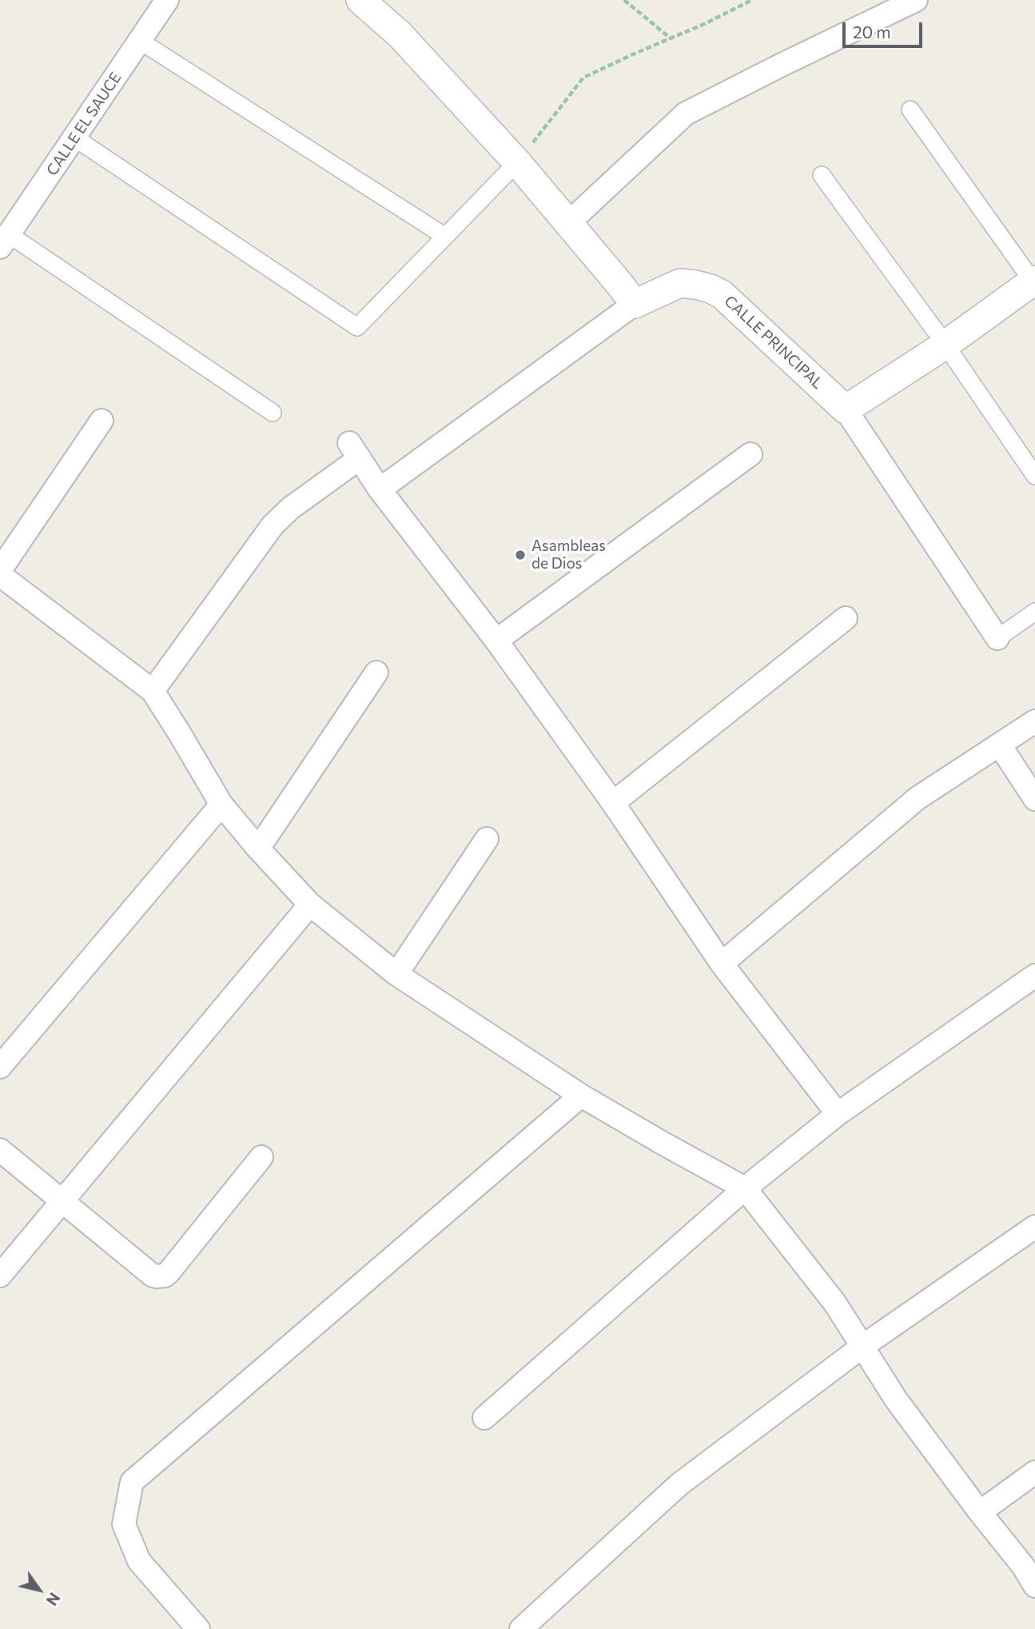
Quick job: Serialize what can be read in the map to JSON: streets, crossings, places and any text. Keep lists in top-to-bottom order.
{
  "streets": {
    "street": ["CALLE EL SAUCE", "CALLE PRINCIPAL"]
  },
  "places": ["Asambleas de Dios"],
  "scale_bar": "20 m",
  "north": "bottom right"
}
